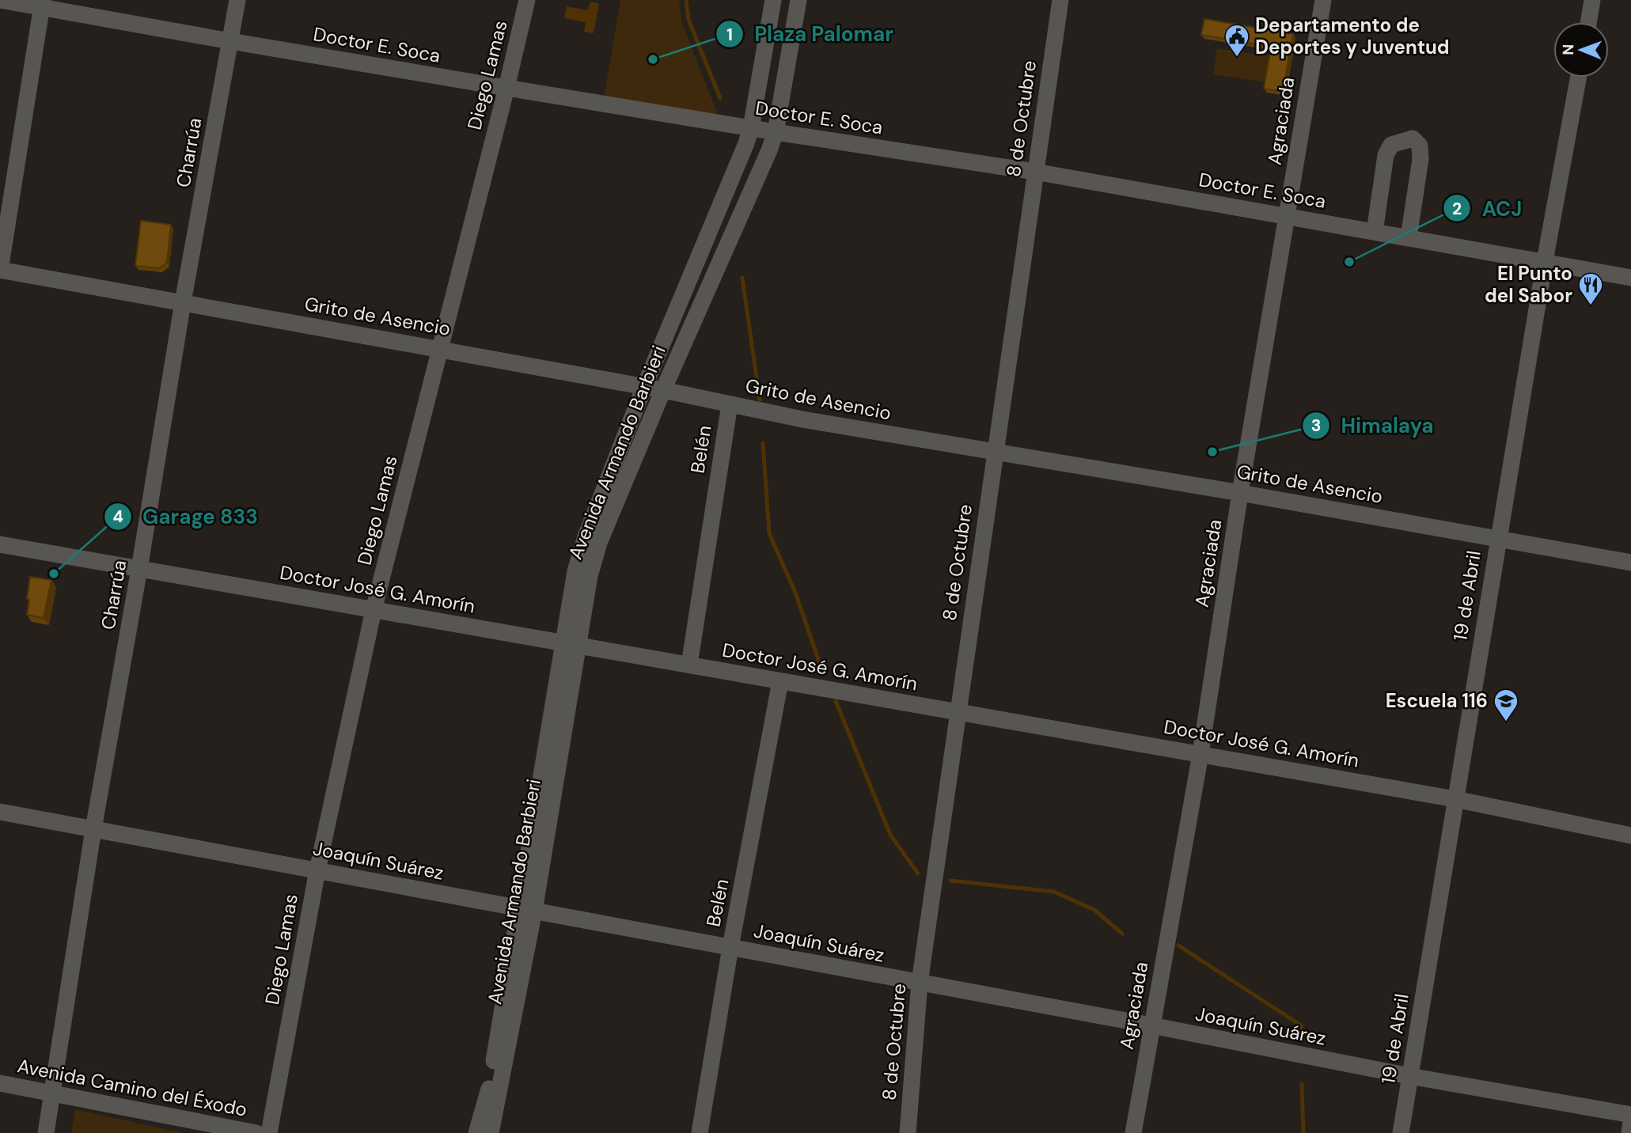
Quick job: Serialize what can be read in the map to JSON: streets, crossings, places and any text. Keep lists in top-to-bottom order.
{
  "streets": {
    "street": [
      "Doctor E. Soca",
      "Diego Lamas",
      "8 de Octubre",
      "Agraciada",
      "Charrúa",
      "Grito de Asencio",
      "Belén",
      "Avenida Armando Barbieri",
      "Doctor José G. Amorín",
      "19 de Abril",
      "Joaquín Suárez",
      "Avenida Camino del Éxodo"
    ]
  },
  "crossings": [
    ["Doctor E. Soca", "Diego Lamas"],
    ["Doctor E. Soca", "8 de Octubre"],
    ["Doctor E. Soca", "Agraciada"],
    ["Doctor E. Soca", "Charrúa"],
    ["Doctor E. Soca", "Avenida Armando Barbieri"],
    ["Doctor E. Soca", "19 de Abril"],
    ["Diego Lamas", "Grito de Asencio"],
    ["Diego Lamas", "Doctor José G. Amorín"],
    ["Diego Lamas", "Joaquín Suárez"],
    ["8 de Octubre", "Grito de Asencio"],
    ["8 de Octubre", "Doctor José G. Amorín"],
    ["8 de Octubre", "Joaquín Suárez"],
    ["Agraciada", "Grito de Asencio"],
    ["Agraciada", "Doctor José G. Amorín"],
    ["Agraciada", "Joaquín Suárez"],
    ["Charrúa", "Grito de Asencio"],
    ["Charrúa", "Doctor José G. Amorín"],
    ["Charrúa", "Joaquín Suárez"],
    ["Charrúa", "Avenida Camino del Éxodo"],
    ["Grito de Asencio", "Belén"],
    ["Grito de Asencio", "Avenida Armando Barbieri"],
    ["Grito de Asencio", "19 de Abril"],
    ["Belén", "Doctor José G. Amorín"],
    ["Belén", "Joaquín Suárez"],
    ["Avenida Armando Barbieri", "Doctor José G. Amorín"],
    ["Avenida Armando Barbieri", "Joaquín Suárez"],
    ["Doctor José G. Amorín", "19 de Abril"],
    ["19 de Abril", "Joaquín Suárez"]
  ],
  "places": {
    "public building": ["Departamento de Deportes y Juventud"],
    "other": [
      "Plaza Palomar",
      "ACJ",
      "Himalaya",
      "Garage 833"
    ],
    "restaurant": ["El Punto del Sabor"],
    "school or university": ["Escuela 116"]
  },
  "north": "left"
}
